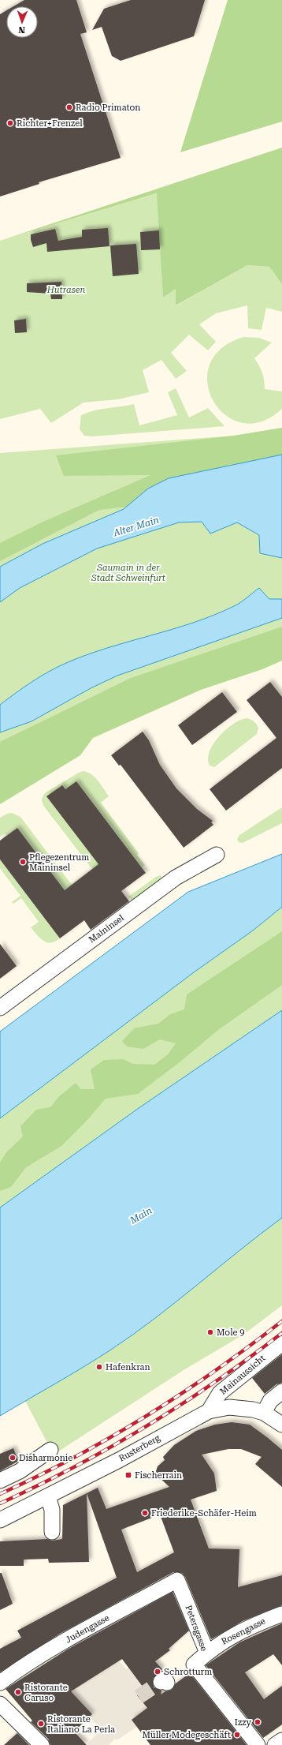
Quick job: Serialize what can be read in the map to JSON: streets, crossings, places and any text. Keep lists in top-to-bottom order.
{
  "streets": {
    "street": [
      "Maininsel",
      "Mainaussicht",
      "Rusterberg",
      "Petersgasse",
      "Judengasse",
      "Rosengasse"
    ]
  },
  "crossings": [
    ["Mainaussicht", "Rusterberg"],
    ["Petersgasse", "Judengasse"],
    ["Petersgasse", "Rosengasse"]
  ],
  "water": ["Alter Main", "Main"],
  "parks": ["Hutrasen", "Saumain in der Stadt Schweinfurt"],
  "places": {
    "other": [
      "Radio Primaton",
      "Richter+Frenzel",
      "Pflegezentrum Maininsel",
      "Mole 9",
      "Hafenkran",
      "Disharmonie",
      "Friederike-Schäfer-Heim",
      "Schrotturm",
      "Ristorante Caruso",
      "Izzy",
      "Ristorante Italiano La Perla",
      "Müller Modegeschäft"
    ],
    "transit": ["Fischerrain"]
  },
  "north": "bottom"
}
